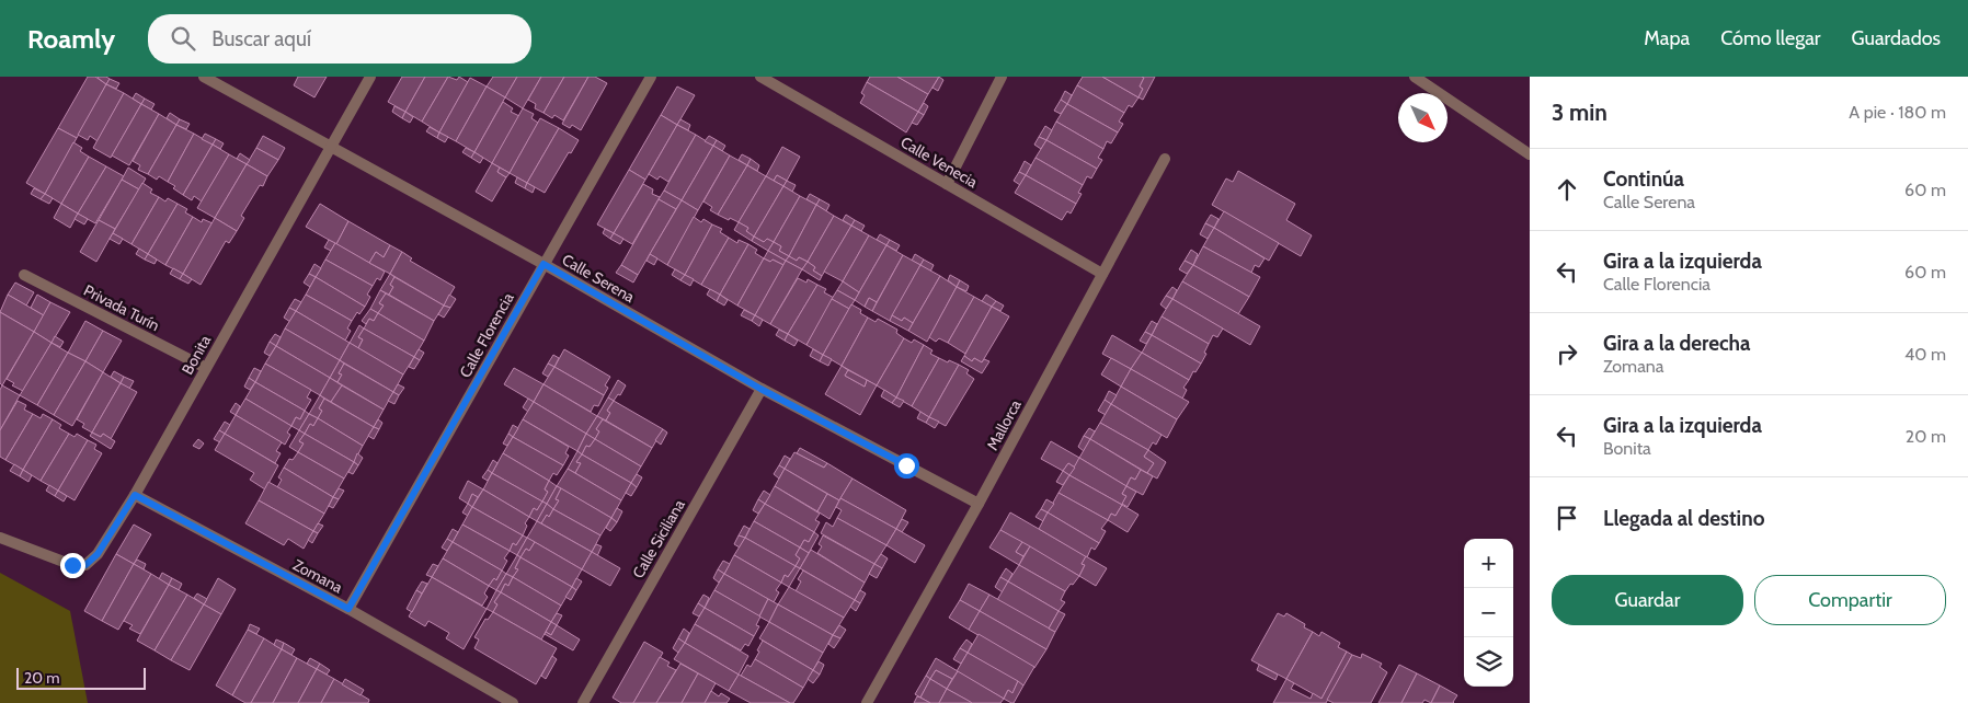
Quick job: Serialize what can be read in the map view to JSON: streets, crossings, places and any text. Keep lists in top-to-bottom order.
{
  "streets": {
    "street": [
      "Calle Venecia",
      "Calle Serena",
      "Privada Turín",
      "Calle Florencia",
      "Bonita",
      "Mallorca",
      "Calle Siciliana",
      "Zomana"
    ]
  },
  "crossings": [
    ["Calle Venecia", "Mallorca"],
    ["Calle Serena", "Calle Florencia"],
    ["Calle Serena", "Bonita"],
    ["Calle Serena", "Mallorca"],
    ["Calle Serena", "Calle Siciliana"],
    ["Privada Turín", "Bonita"],
    ["Calle Florencia", "Zomana"],
    ["Bonita", "Zomana"]
  ],
  "scale_bar": "20 m",
  "north": "bottom right",
  "page": {
    "header": "Roamly",
    "search": "Buscar aquí",
    "nav": ["Mapa", "Cómo llegar", "Guardados"],
    "heading": ["3 min", "A pie · 180 m"],
    "list": [
      ["Continúa", "Calle Serena", "60 m"],
      ["Gira a la izquierda", "Calle Florencia", "60 m"],
      ["Gira a la derecha", "Zomana", "40 m"],
      ["Gira a la izquierda", "Bonita", "20 m"],
      "Llegada al destino"
    ],
    "map_buttons": ["+", "−"],
    "buttons": ["Guardar", "Compartir"],
    "scale": "20 m"
  }
}
